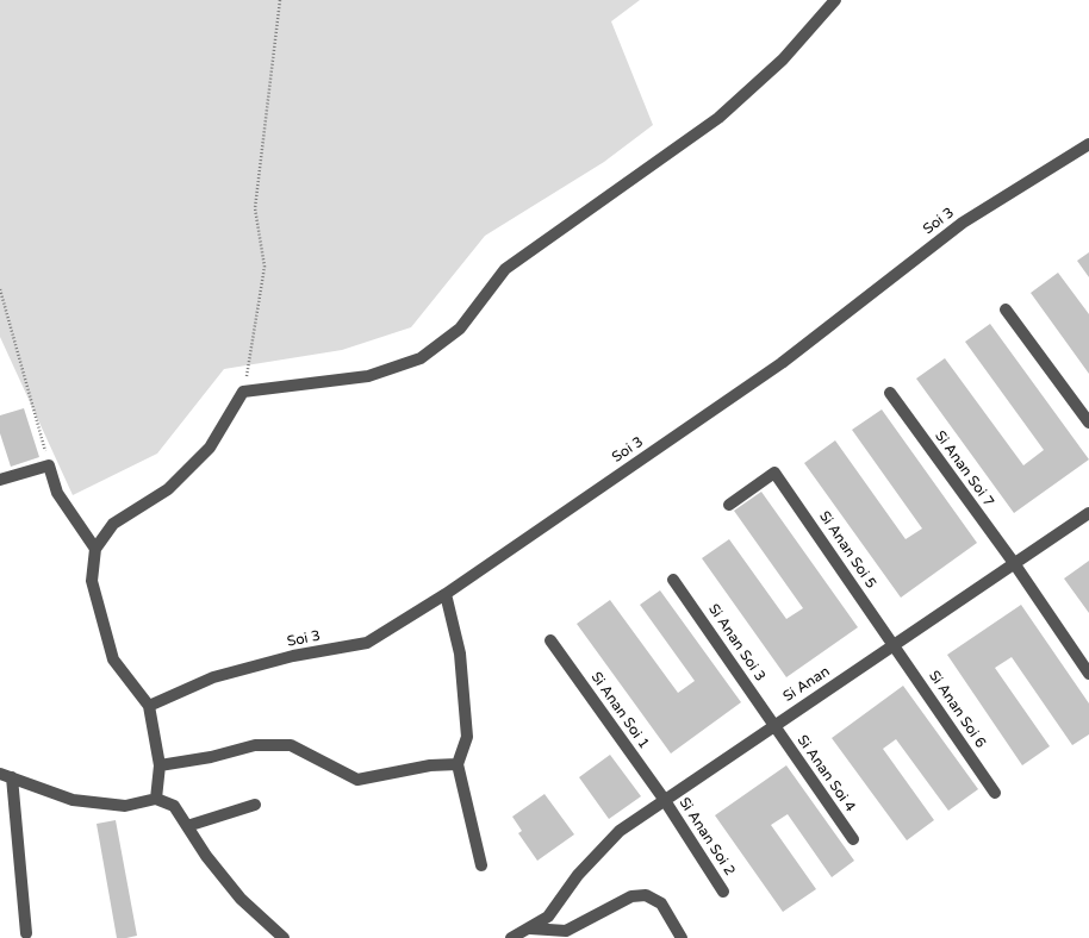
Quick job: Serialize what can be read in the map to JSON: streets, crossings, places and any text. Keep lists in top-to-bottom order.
{
  "streets": {
    "street": [
      "Soi 3",
      "Si Anan Soi 7",
      "Si Anan Soi 5",
      "Si Anan Soi 3",
      "Si Anan",
      "Si Anan Soi 6",
      "Si Anan Soi 1",
      "Si Anan Soi 4",
      "Si Anan Soi 2"
    ]
  },
  "crossings": [
    ["Si Anan Soi 7", "Si Anan"],
    ["Si Anan Soi 5", "Si Anan"],
    ["Si Anan Soi 5", "Si Anan Soi 6"],
    ["Si Anan Soi 3", "Si Anan"],
    ["Si Anan Soi 3", "Si Anan Soi 4"],
    ["Si Anan", "Si Anan Soi 6"],
    ["Si Anan", "Si Anan Soi 1"],
    ["Si Anan", "Si Anan Soi 4"],
    ["Si Anan", "Si Anan Soi 2"],
    ["Si Anan Soi 1", "Si Anan Soi 2"]
  ]
}
